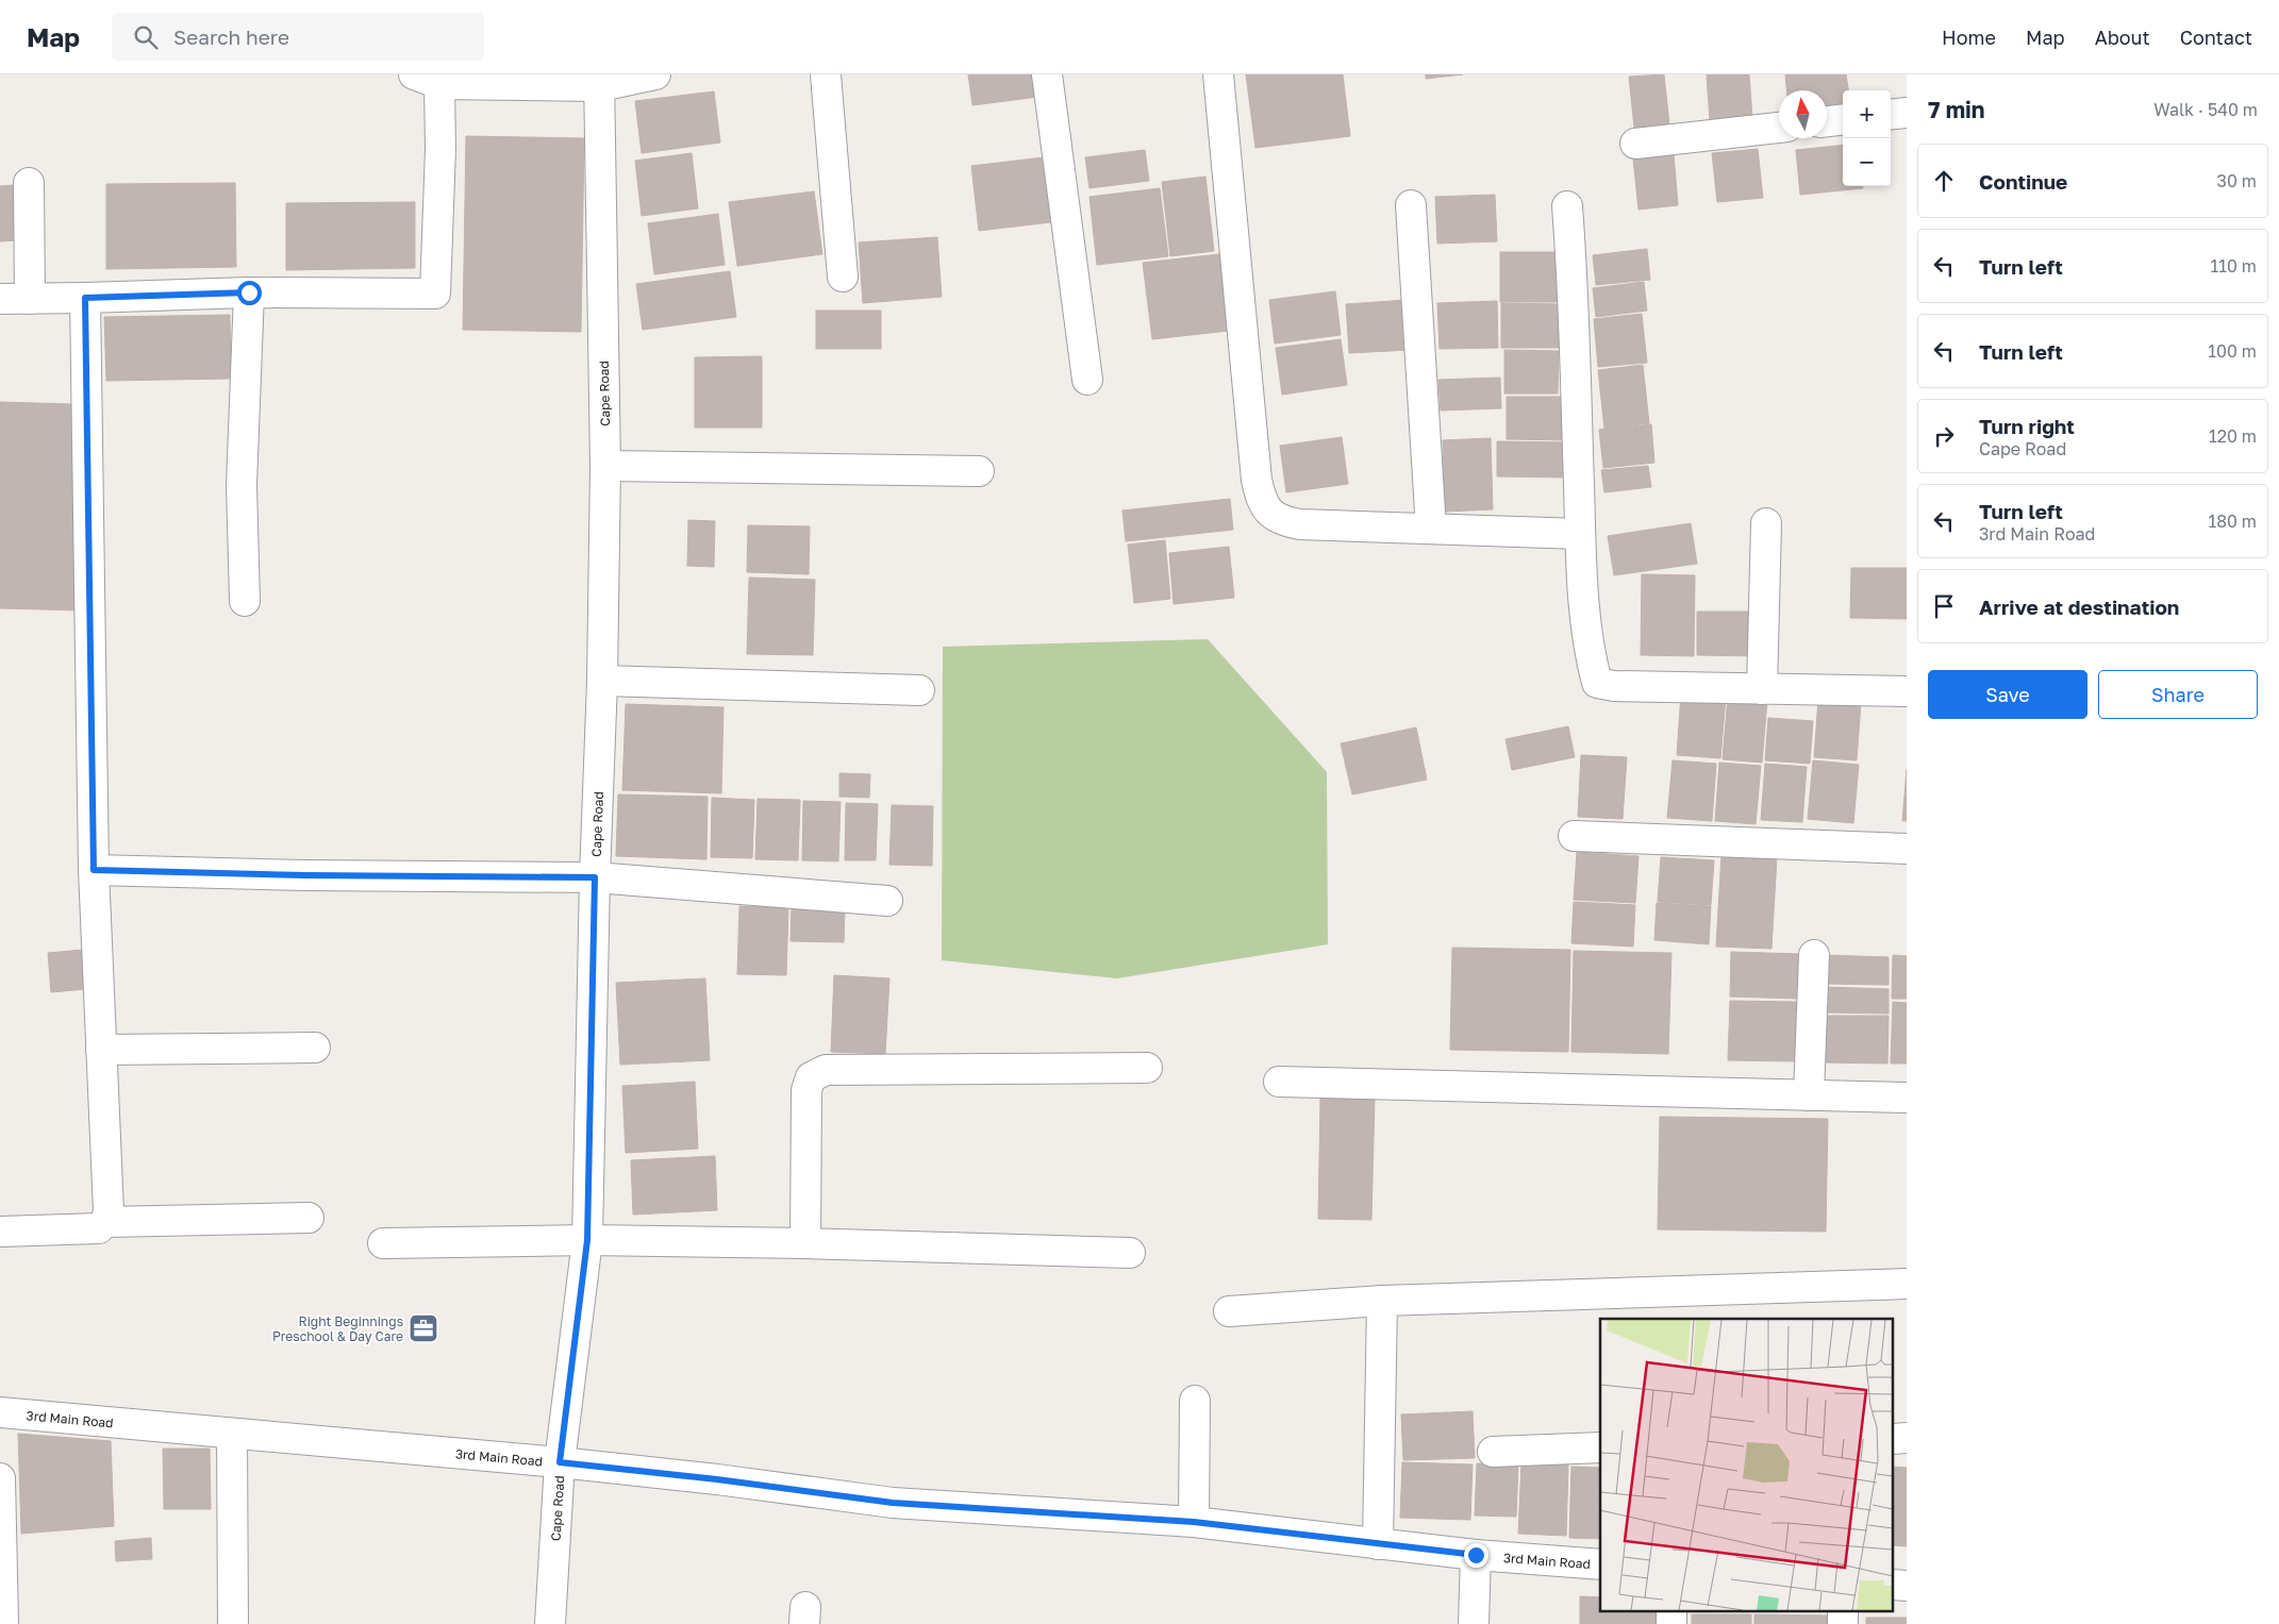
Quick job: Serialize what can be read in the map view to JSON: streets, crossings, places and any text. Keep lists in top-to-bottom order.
{
  "streets": {
    "street": ["Cape Road", "3rd Main Road"]
  },
  "crossings": [
    ["Cape Road", "3rd Main Road"]
  ],
  "places": {
    "office": ["Right Beginnings Preschool & Day Care"]
  },
  "north": "top",
  "page": {
    "header": "Map",
    "search": "Search here",
    "nav": [
      "Home",
      "Map",
      "About",
      "Contact"
    ],
    "heading": ["7 min", "Walk · 540 m"],
    "map_buttons": ["+", "−"],
    "list": [
      ["Continue", "30 m"],
      ["Turn left", "110 m"],
      ["Turn left", "100 m"],
      ["Turn right", "Cape Road", "120 m"],
      ["Turn left", "3rd Main Road", "180 m"],
      "Arrive at destination"
    ],
    "buttons": ["Save", "Share"]
  }
}
